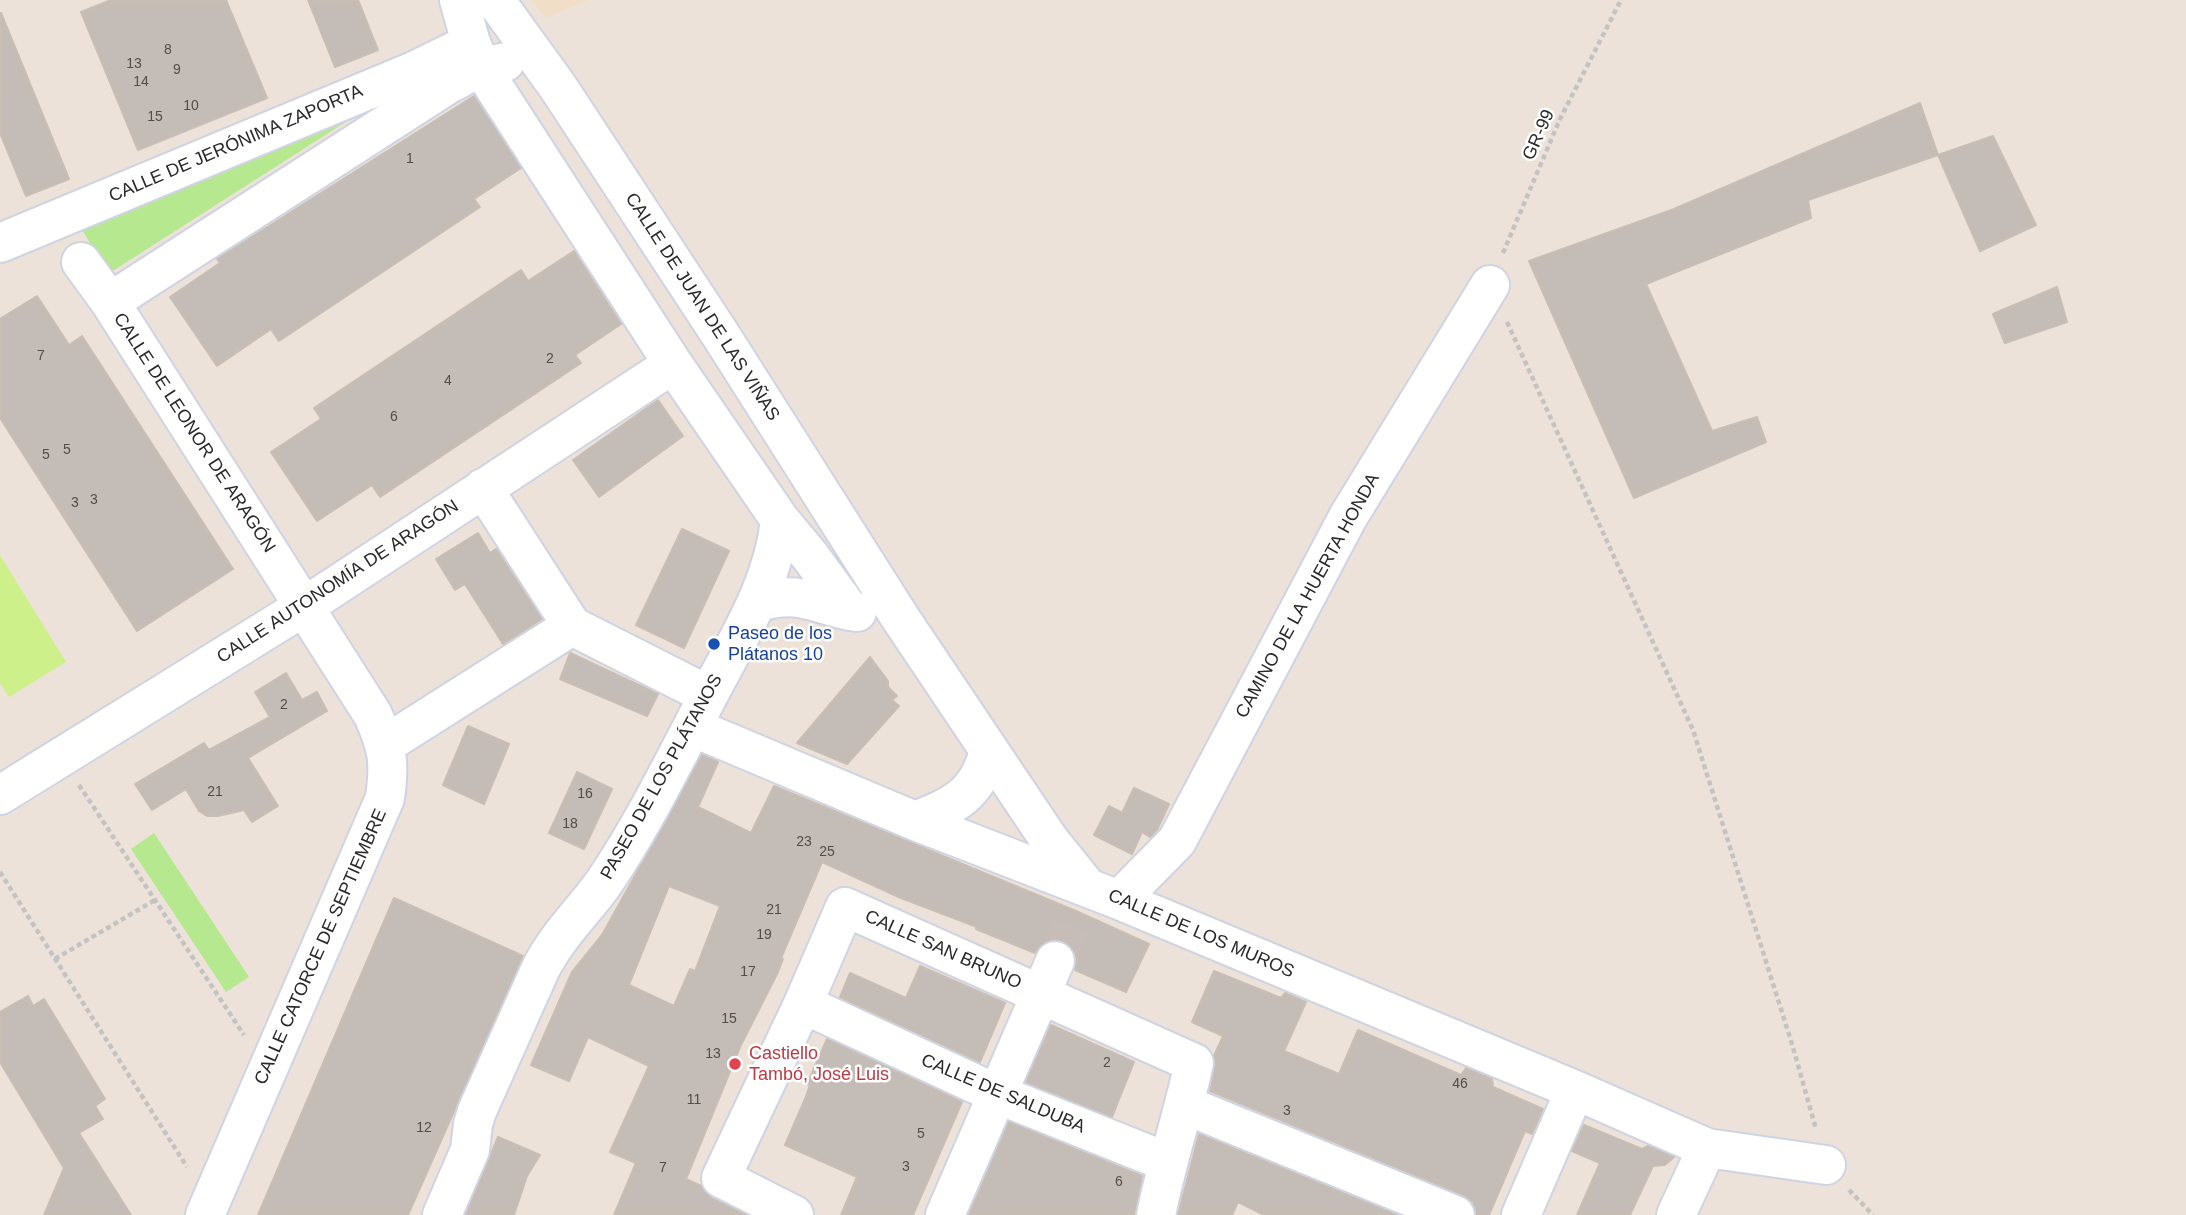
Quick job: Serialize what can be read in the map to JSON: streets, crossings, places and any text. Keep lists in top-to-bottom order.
{
  "streets": {
    "street": [
      "CALLE DE JERÓNIMA ZAPORTA",
      "CALLE DE JUAN DE LAS VIÑAS",
      "CALLE DE LEONOR DE ARAGÓN",
      "CALLE AUTONOMÍA DE ARAGÓN",
      "CAMINO DE LA HUERTA HONDA",
      "PASEO DE LOS PLÁTANOS",
      "CALLE DE LOS MUROS",
      "CALLE CATORCE DE SEPTIEMBRE",
      "CALLE SAN BRUNO",
      "CALLE DE SALDUBA"
    ],
    "path": ["GR-99"]
  },
  "crossings": [
    ["GR-99", "CAMINO DE LA HUERTA HONDA"],
    ["CALLE DE JERÓNIMA ZAPORTA", "CALLE DE JUAN DE LAS VIÑAS"],
    ["CALLE DE JERÓNIMA ZAPORTA", "CALLE DE LEONOR DE ARAGÓN"],
    ["CALLE DE JUAN DE LAS VIÑAS", "CAMINO DE LA HUERTA HONDA"],
    ["CALLE DE JUAN DE LAS VIÑAS", "CALLE DE LOS MUROS"],
    ["CALLE DE LEONOR DE ARAGÓN", "CALLE AUTONOMÍA DE ARAGÓN"],
    ["CALLE DE LEONOR DE ARAGÓN", "CALLE CATORCE DE SEPTIEMBRE"],
    ["CALLE AUTONOMÍA DE ARAGÓN", "CALLE CATORCE DE SEPTIEMBRE"],
    ["CAMINO DE LA HUERTA HONDA", "CALLE DE LOS MUROS"],
    ["PASEO DE LOS PLÁTANOS", "CALLE DE LOS MUROS"],
    ["CALLE SAN BRUNO", "CALLE DE SALDUBA"]
  ],
  "places": ["Paseo de los Plátanos 10", "Castiello Tambó, José Luis"],
  "house_numbers": [
    "8",
    "13",
    "9",
    "14",
    "10",
    "15",
    "1",
    "7",
    "2",
    "4",
    "6",
    "5",
    "5",
    "3",
    "3",
    "2",
    "21",
    "16",
    "18",
    "23",
    "25",
    "21",
    "19",
    "17",
    "15",
    "13",
    "2",
    "46",
    "11",
    "3",
    "12",
    "5",
    "3",
    "7",
    "6"
  ]
}
